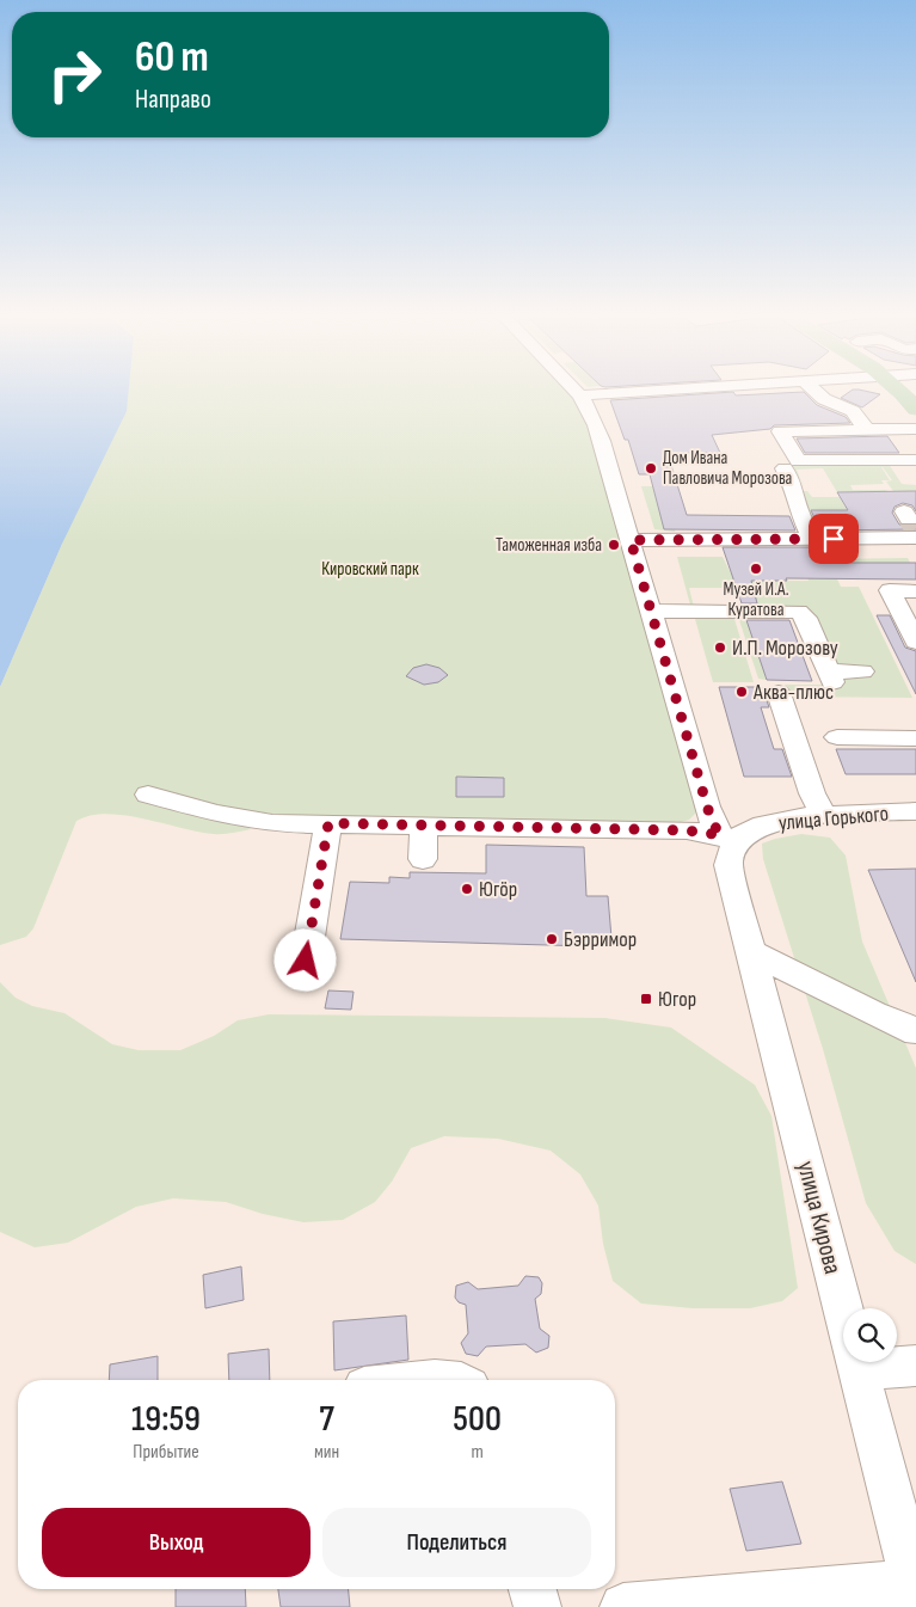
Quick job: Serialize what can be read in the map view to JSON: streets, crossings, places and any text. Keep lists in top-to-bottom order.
{
  "streets": {
    "street": ["улица Горького", "улица Кирова"]
  },
  "crossings": [
    ["улица Горького", "улица Кирова"]
  ],
  "parks": ["Кировский парк"],
  "places": {
    "other": [
      "Дом Ивана Павловича Морозова",
      "Таможенная изба",
      "Музей И.А. Куратова",
      "И.П. Морозову",
      "Аква-плюс",
      "Югöр",
      "Бэрримор"
    ],
    "transit": ["Югор"]
  },
  "page": {
    "turn": ["60 m", "Направо"],
    "eta": [
      "19:59",
      "Прибытие",
      "7",
      "мин",
      "500",
      "m"
    ],
    "buttons": ["Выход", "Поделиться"]
  }
}
